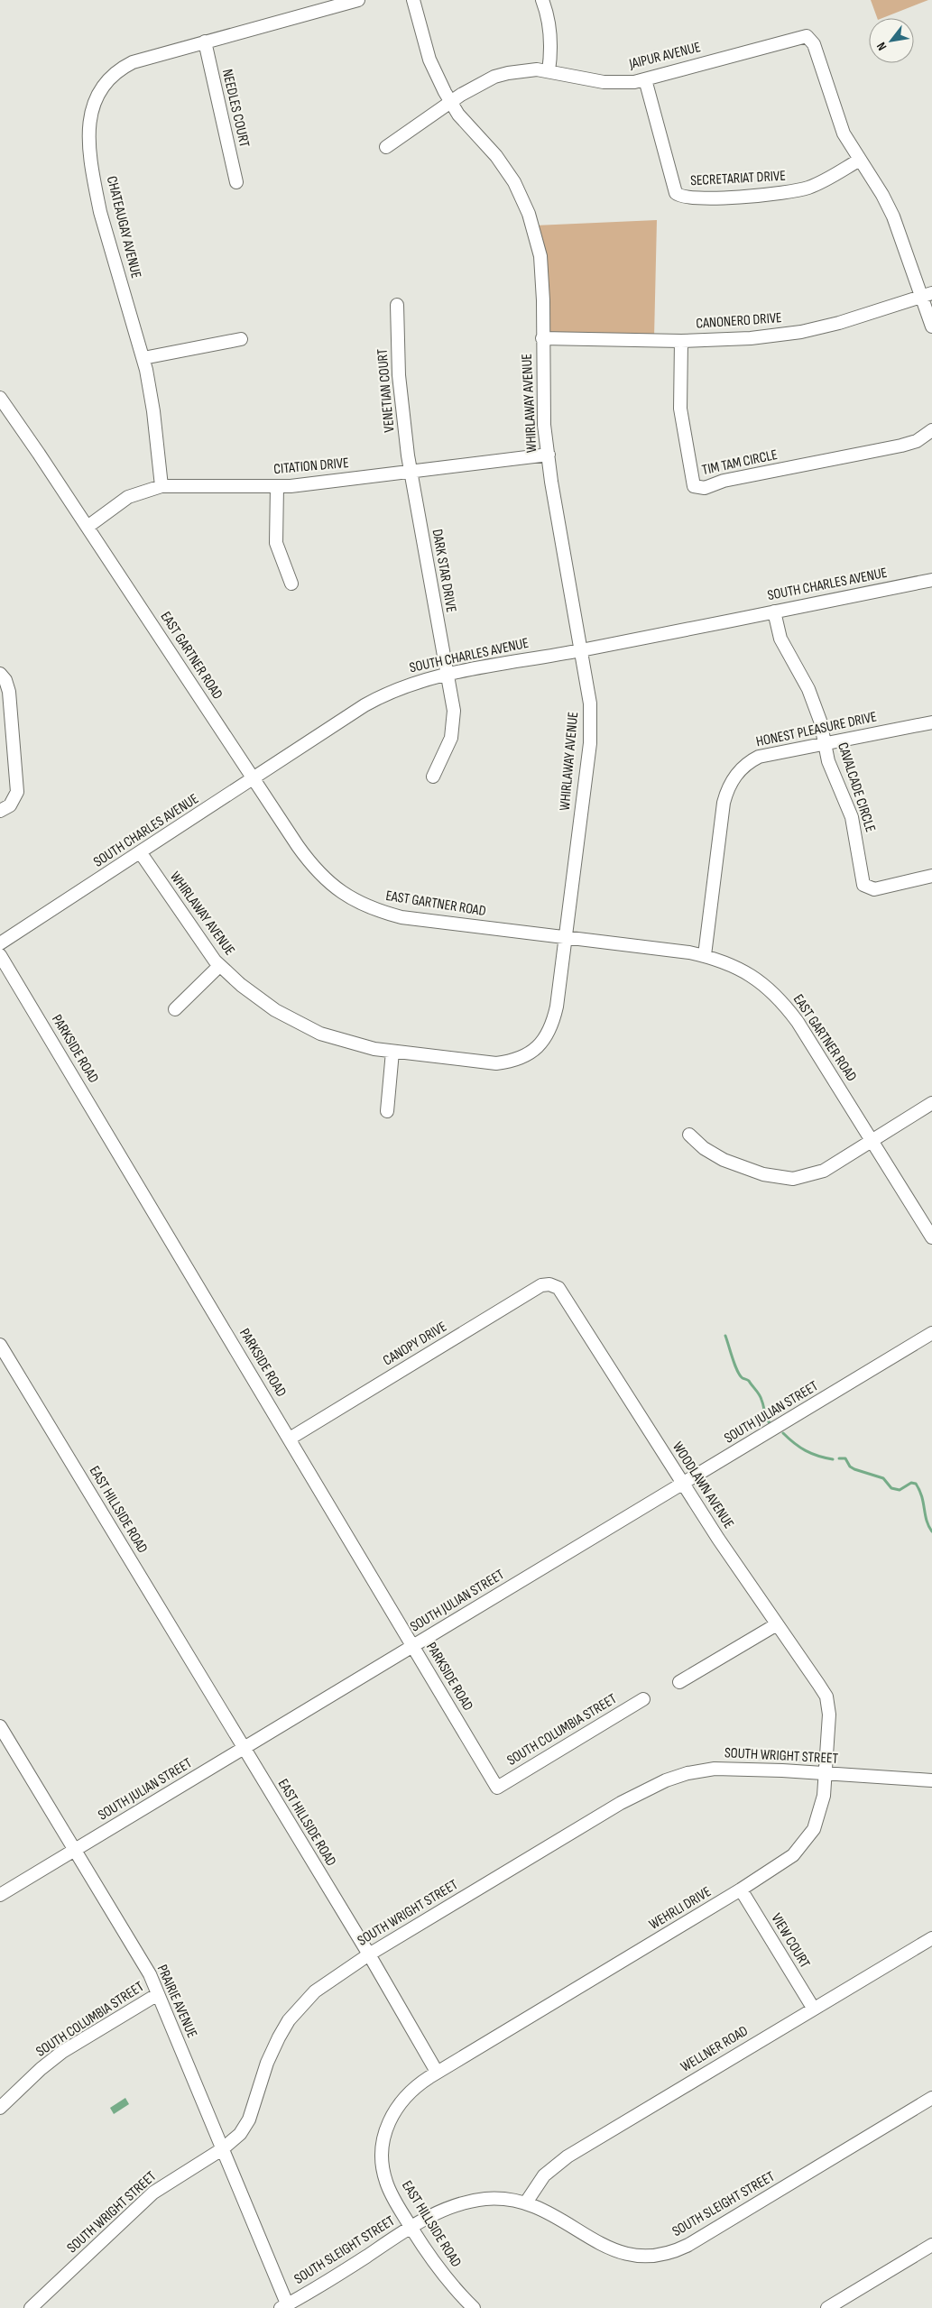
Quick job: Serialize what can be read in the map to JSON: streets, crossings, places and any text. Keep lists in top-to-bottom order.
{
  "streets": {
    "street": [
      "JAIPUR AVENUE",
      "NEEDLES COURT",
      "SECRETARIAT DRIVE",
      "CHATEAUGAY AVENUE",
      "CANONERO DRIVE",
      "VENETIAN COURT",
      "WHIRLAWAY AVENUE",
      "TIM TAM CIRCLE",
      "CITATION DRIVE",
      "DARK STAR DRIVE",
      "SOUTH CHARLES AVENUE",
      "EAST GARTNER ROAD",
      "HONEST PLEASURE DRIVE",
      "CAVALCADE CIRCLE",
      "PARKSIDE ROAD",
      "CANOPY DRIVE",
      "SOUTH JULIAN STREET",
      "WOODLAWN AVENUE",
      "EAST HILLSIDE ROAD",
      "SOUTH COLUMBIA STREET",
      "SOUTH WRIGHT STREET",
      "WEHRLI DRIVE",
      "VIEW COURT",
      "PRAIRIE AVENUE",
      "WELLNER ROAD",
      "SOUTH SLEIGHT STREET"
    ]
  },
  "crossings": [
    ["JAIPUR AVENUE", "SECRETARIAT DRIVE"],
    ["JAIPUR AVENUE", "WHIRLAWAY AVENUE"],
    ["NEEDLES COURT", "CHATEAUGAY AVENUE"],
    ["CHATEAUGAY AVENUE", "CITATION DRIVE"],
    ["CANONERO DRIVE", "WHIRLAWAY AVENUE"],
    ["CANONERO DRIVE", "TIM TAM CIRCLE"],
    ["VENETIAN COURT", "CITATION DRIVE"],
    ["VENETIAN COURT", "DARK STAR DRIVE"],
    ["WHIRLAWAY AVENUE", "CITATION DRIVE"],
    ["WHIRLAWAY AVENUE", "SOUTH CHARLES AVENUE"],
    ["WHIRLAWAY AVENUE", "EAST GARTNER ROAD"],
    ["CITATION DRIVE", "DARK STAR DRIVE"],
    ["CITATION DRIVE", "EAST GARTNER ROAD"],
    ["DARK STAR DRIVE", "SOUTH CHARLES AVENUE"],
    ["SOUTH CHARLES AVENUE", "EAST GARTNER ROAD"],
    ["SOUTH CHARLES AVENUE", "CAVALCADE CIRCLE"],
    ["EAST GARTNER ROAD", "HONEST PLEASURE DRIVE"],
    ["HONEST PLEASURE DRIVE", "CAVALCADE CIRCLE"],
    ["PARKSIDE ROAD", "CANOPY DRIVE"],
    ["PARKSIDE ROAD", "SOUTH JULIAN STREET"],
    ["PARKSIDE ROAD", "SOUTH COLUMBIA STREET"],
    ["CANOPY DRIVE", "WOODLAWN AVENUE"],
    ["SOUTH JULIAN STREET", "WOODLAWN AVENUE"],
    ["SOUTH JULIAN STREET", "EAST HILLSIDE ROAD"],
    ["SOUTH JULIAN STREET", "PRAIRIE AVENUE"],
    ["WOODLAWN AVENUE", "WEHRLI DRIVE"],
    ["EAST HILLSIDE ROAD", "SOUTH WRIGHT STREET"],
    ["EAST HILLSIDE ROAD", "WEHRLI DRIVE"],
    ["EAST HILLSIDE ROAD", "SOUTH SLEIGHT STREET"],
    ["SOUTH COLUMBIA STREET", "PRAIRIE AVENUE"],
    ["SOUTH WRIGHT STREET", "WEHRLI DRIVE"],
    ["SOUTH WRIGHT STREET", "PRAIRIE AVENUE"],
    ["WEHRLI DRIVE", "VIEW COURT"],
    ["VIEW COURT", "WELLNER ROAD"],
    ["PRAIRIE AVENUE", "SOUTH SLEIGHT STREET"],
    ["WELLNER ROAD", "SOUTH SLEIGHT STREET"]
  ],
  "north": "bottom left"
}
